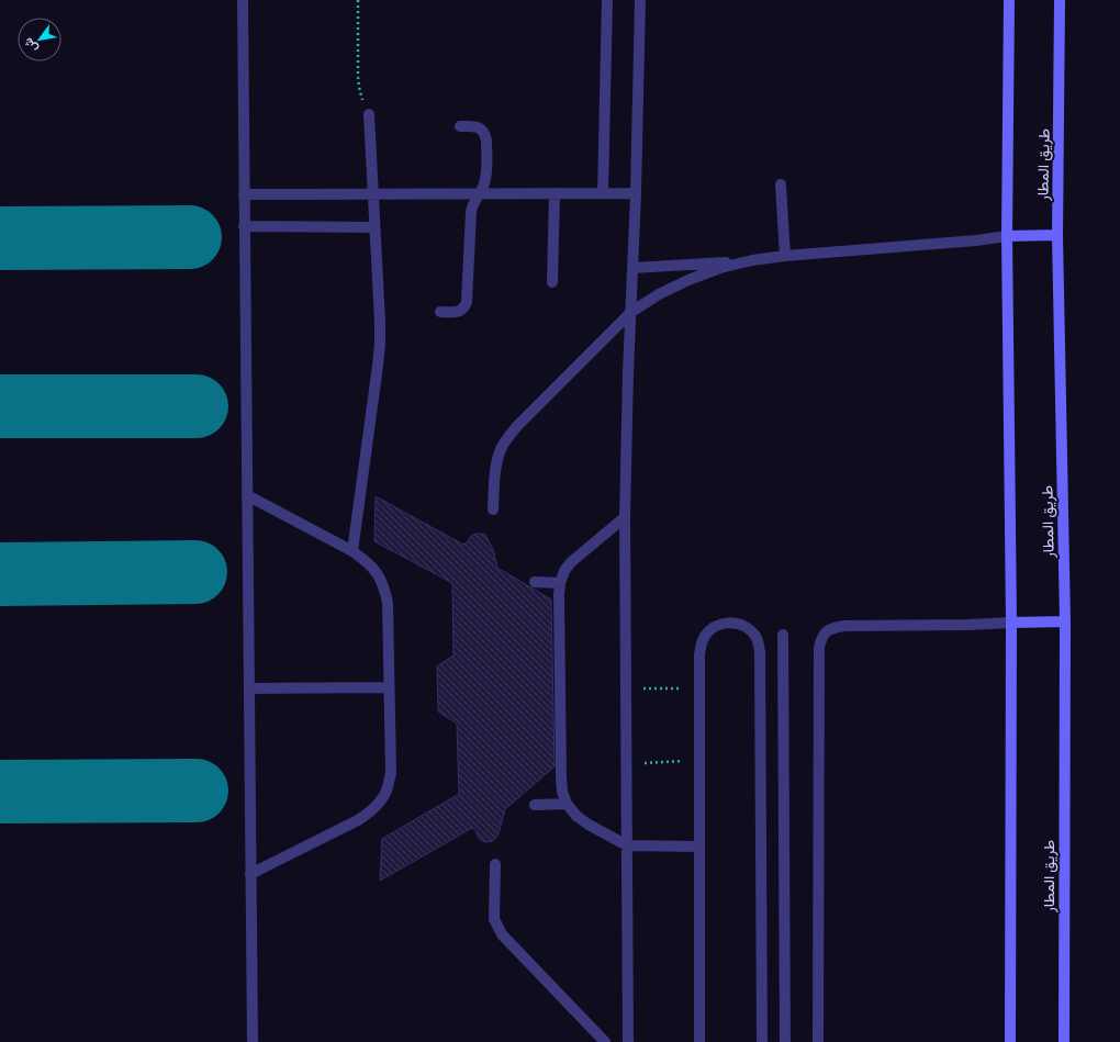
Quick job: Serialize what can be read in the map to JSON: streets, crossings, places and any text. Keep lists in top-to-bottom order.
{
  "streets": {
    "main road": ["طريق المطار"]
  },
  "north": "bottom left"
}
